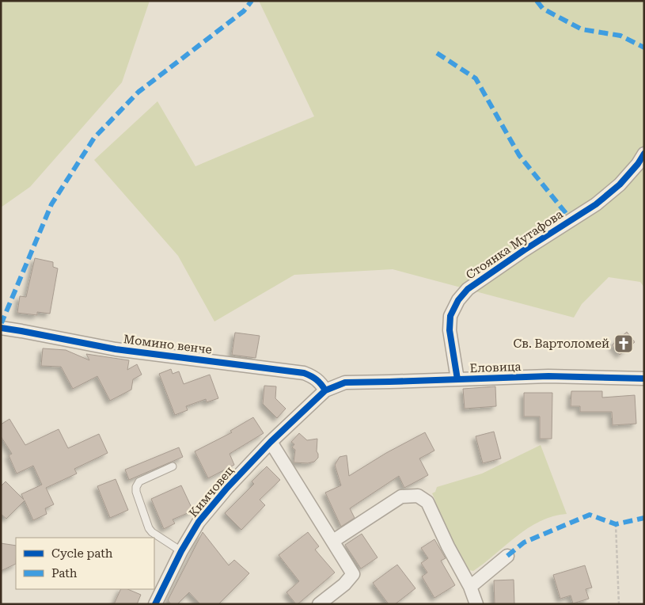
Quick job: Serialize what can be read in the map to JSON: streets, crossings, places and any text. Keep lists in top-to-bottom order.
{
  "streets": {
    "street": [
      "Стоянка Мутафова",
      "Момино венче",
      "Еловица",
      "Кимчовец"
    ]
  },
  "crossings": [
    ["Стоянка Мутафова", "Еловица"],
    ["Момино венче", "Еловица"],
    ["Еловица", "Кимчовец"]
  ],
  "places": {
    "church": ["Св. Вартоломей"]
  },
  "legend": ["Cycle path", "Path"]
}
